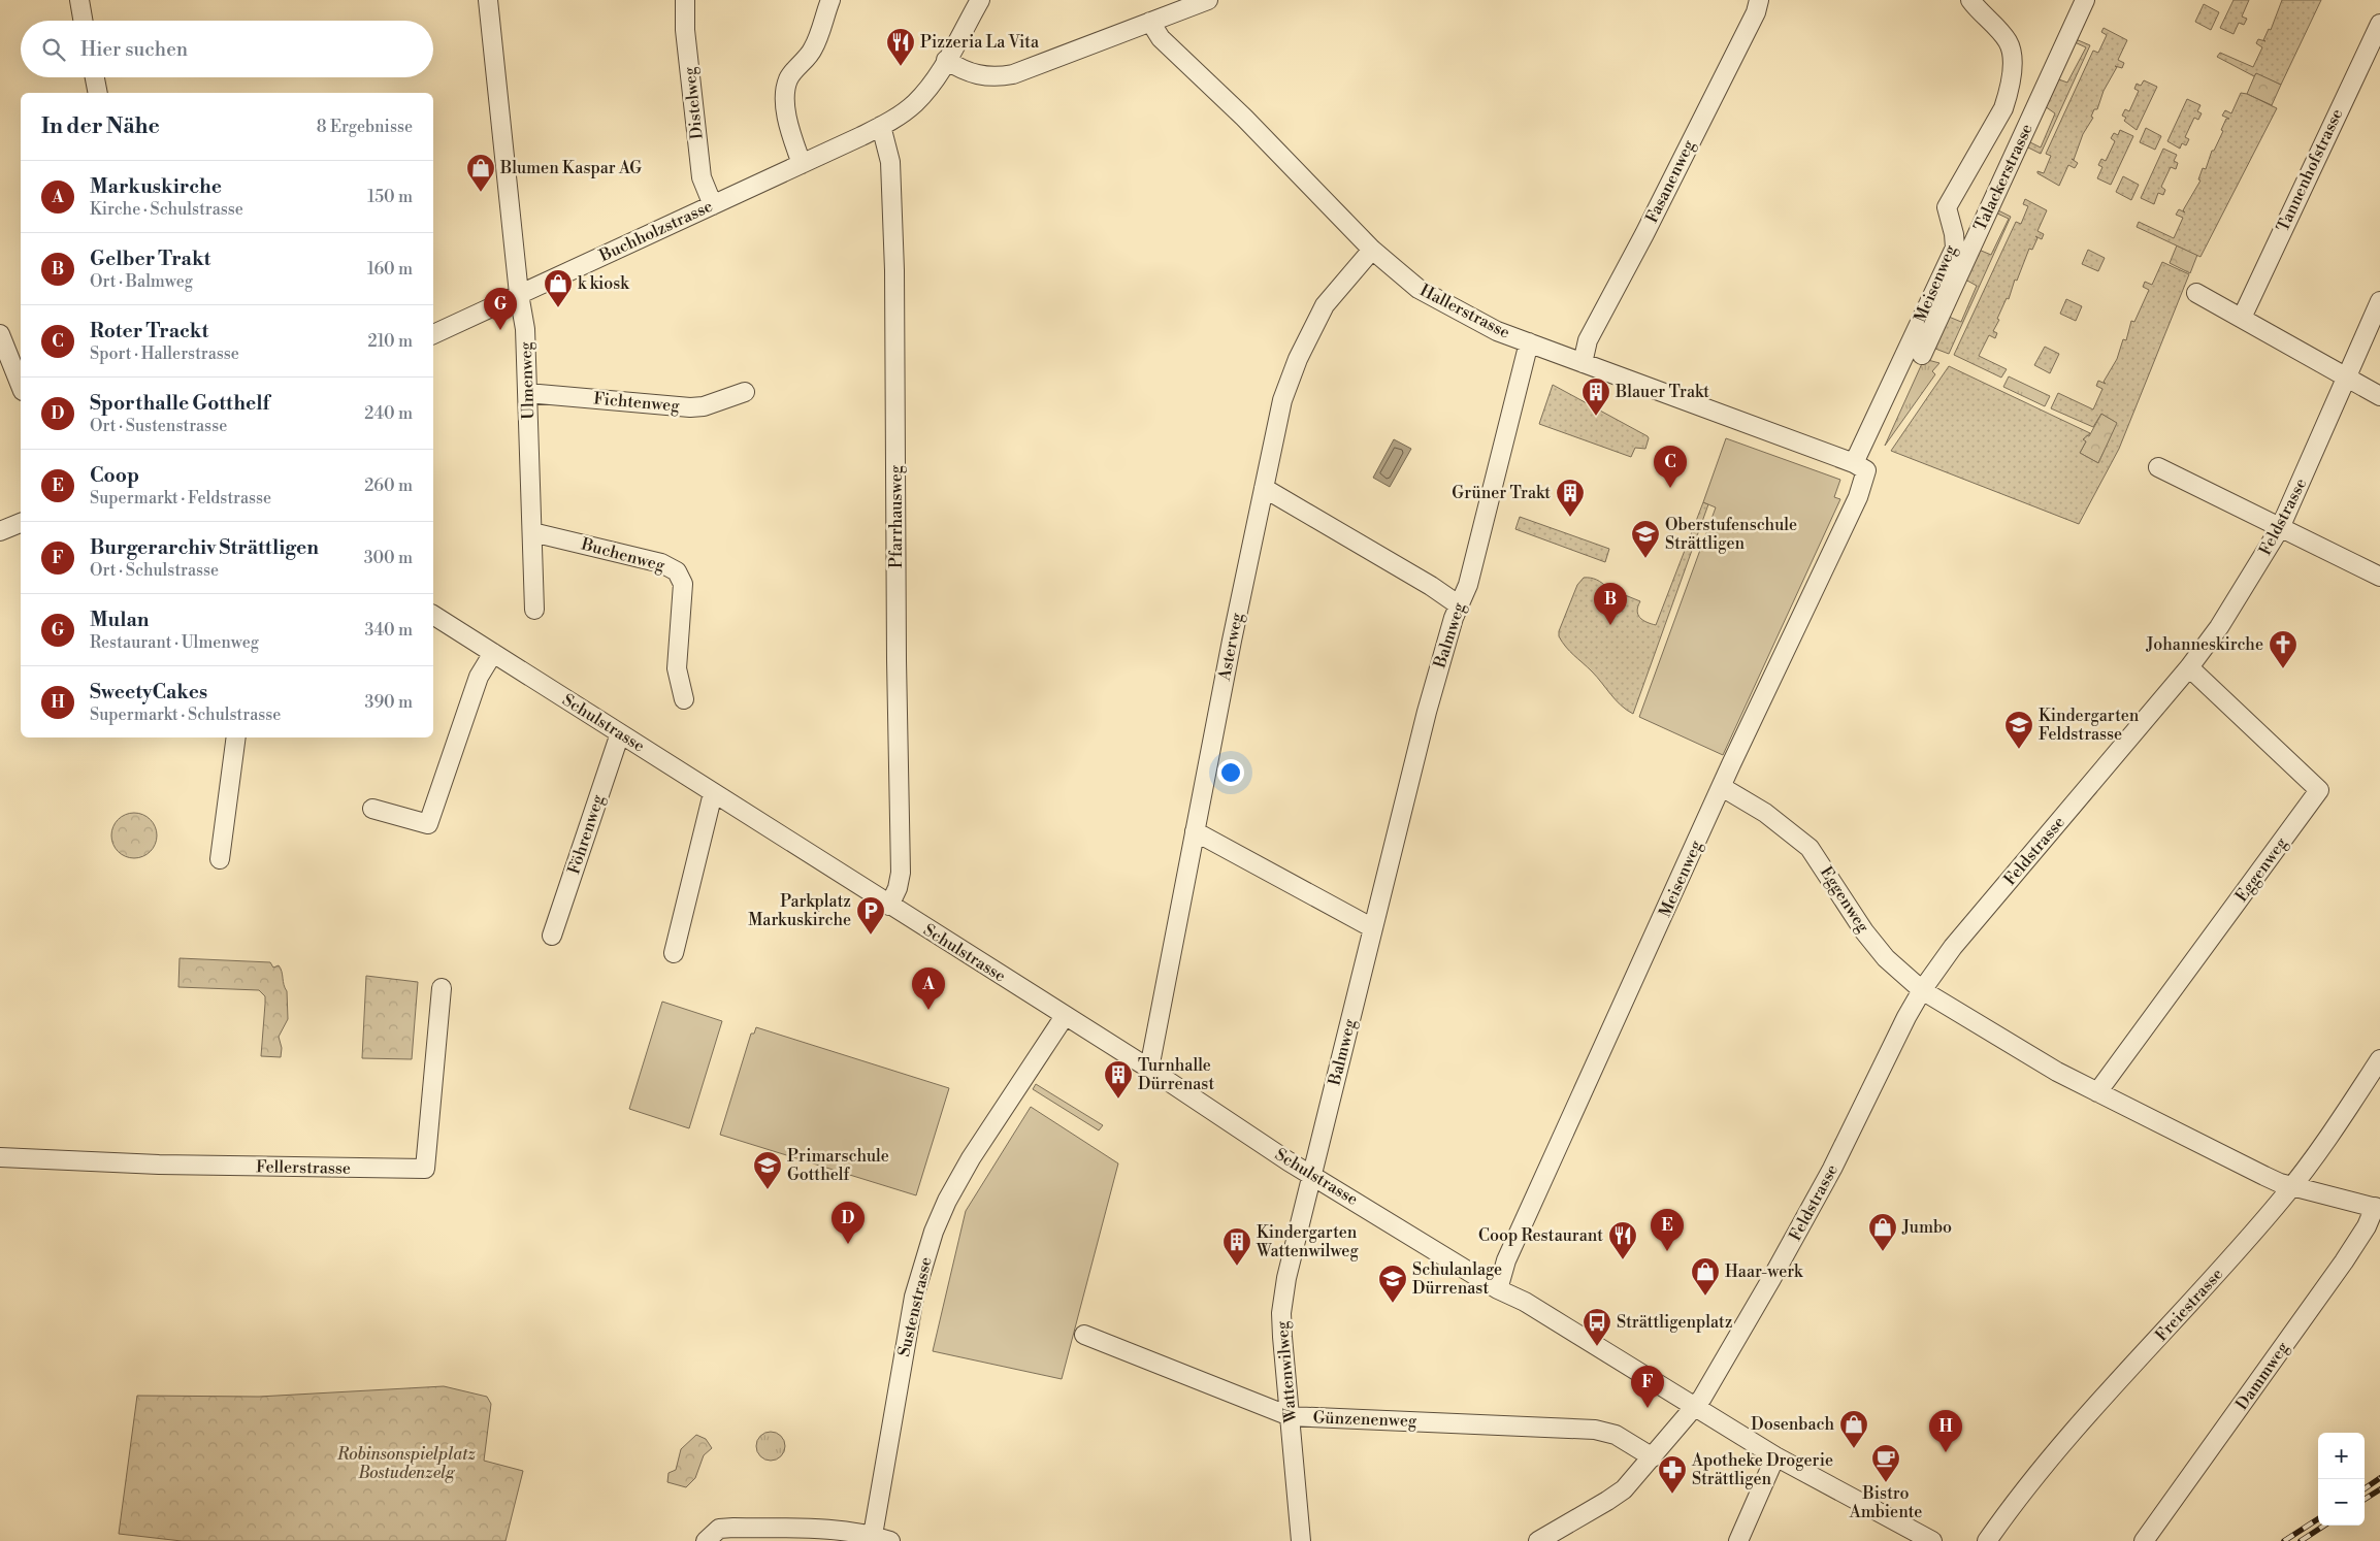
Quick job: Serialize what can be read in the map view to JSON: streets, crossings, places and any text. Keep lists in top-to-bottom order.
{
  "streets": {
    "street": [
      "Distelweg",
      "Tannenhofstrasse",
      "Talackerstrasse",
      "Fasanenweg",
      "Buchholzstrasse",
      "Meisenweg",
      "Hallerstrasse",
      "Ulmenweg",
      "Fichtenweg",
      "Pfarrhausweg",
      "Feldstrasse",
      "Buchenweg",
      "Balmweg",
      "Asterweg",
      "Schulstrasse",
      "Föhrenweg",
      "Eggenweg",
      "Fellerstrasse",
      "Freiestrasse",
      "Sustenstrasse",
      "Wattenwilweg",
      "Dammweg",
      "Günzenenweg"
    ]
  },
  "crossings": [
    ["Distelweg", "Buchholzstrasse"],
    ["Fasanenweg", "Hallerstrasse"],
    ["Buchholzstrasse", "Ulmenweg"],
    ["Buchholzstrasse", "Pfarrhausweg"],
    ["Meisenweg", "Hallerstrasse"],
    ["Meisenweg", "Schulstrasse"],
    ["Meisenweg", "Eggenweg"],
    ["Hallerstrasse", "Balmweg"],
    ["Hallerstrasse", "Asterweg"],
    ["Ulmenweg", "Fichtenweg"],
    ["Ulmenweg", "Buchenweg"],
    ["Pfarrhausweg", "Schulstrasse"],
    ["Feldstrasse", "Schulstrasse"],
    ["Feldstrasse", "Eggenweg"],
    ["Feldstrasse", "Günzenenweg"],
    ["Balmweg", "Schulstrasse"],
    ["Balmweg", "Wattenwilweg"],
    ["Asterweg", "Schulstrasse"],
    ["Schulstrasse", "Föhrenweg"],
    ["Schulstrasse", "Sustenstrasse"],
    ["Schulstrasse", "Wattenwilweg"],
    ["Eggenweg", "Freiestrasse"],
    ["Eggenweg", "Dammweg"],
    ["Freiestrasse", "Dammweg"],
    ["Wattenwilweg", "Günzenenweg"]
  ],
  "parks": ["Robinsonspielplatz Bostudenzelg"],
  "places": {
    "restaurant": ["Pizzeria La Vita", "Coop Restaurant"],
    "shop": [
      "Blumen Kaspar AG",
      "k kiosk",
      "Jumbo",
      "Haar-werk",
      "Dosenbach"
    ],
    "building": [
      "Blauer Trakt",
      "Grüner Trakt",
      "Turnhalle Dürrenast",
      "Kindergarten Wattenwilweg"
    ],
    "school or university": [
      "Oberstufenschule Strättligen",
      "Kindergarten Feldstrasse",
      "Primarschule Gotthelf",
      "Schulanlage Dürrenast"
    ],
    "church": ["Johanneskirche"],
    "parking": ["Parkplatz Markuskirche"],
    "bus stop": ["Strättligenplatz"],
    "cafe": ["Bistro Ambiente"],
    "pharmacy": ["Apotheke Drogerie Strättligen"]
  },
  "page": {
    "search": "Hier suchen",
    "heading": ["In der Nähe", "8 Ergebnisse"],
    "list": [
      {
        "mark": "A",
        "name": "Markuskirche",
        "note": "Kirche · Schulstrasse",
        "value": "150 m"
      },
      {
        "mark": "B",
        "name": "Gelber Trakt",
        "note": "Ort · Balmweg",
        "value": "160 m"
      },
      {
        "mark": "C",
        "name": "Roter Trackt",
        "note": "Sport · Hallerstrasse",
        "value": "210 m"
      },
      {
        "mark": "D",
        "name": "Sporthalle Gotthelf",
        "note": "Ort · Sustenstrasse",
        "value": "240 m"
      },
      {
        "mark": "E",
        "name": "Coop",
        "note": "Supermarkt · Feldstrasse",
        "value": "260 m"
      },
      {
        "mark": "F",
        "name": "Burgerarchiv Strättligen",
        "note": "Ort · Schulstrasse",
        "value": "300 m"
      },
      {
        "mark": "G",
        "name": "Mulan",
        "note": "Restaurant · Ulmenweg",
        "value": "340 m"
      },
      {
        "mark": "H",
        "name": "SweetyCakes",
        "note": "Supermarkt · Schulstrasse",
        "value": "390 m"
      }
    ],
    "pins": [
      "G",
      "C",
      "B",
      "A",
      "D",
      "E",
      "F",
      "H"
    ],
    "map_buttons": ["+", "−"]
  }
}
